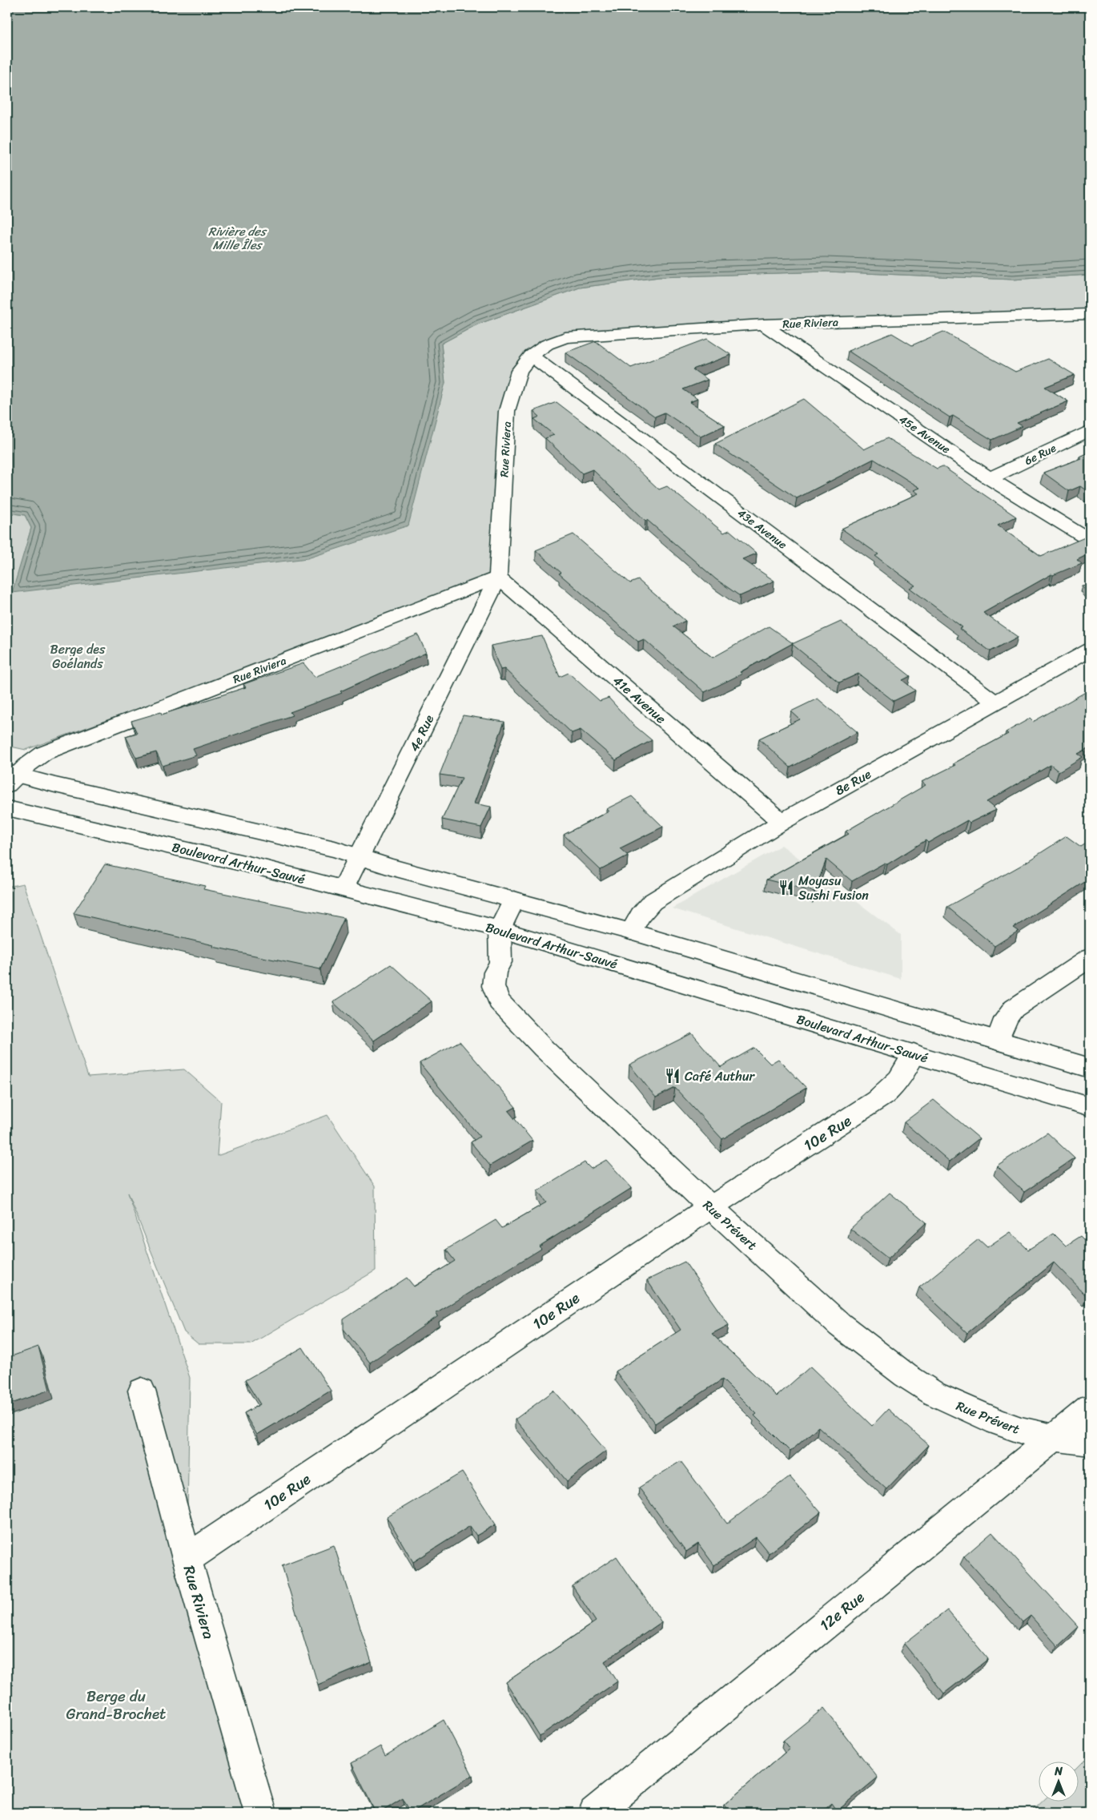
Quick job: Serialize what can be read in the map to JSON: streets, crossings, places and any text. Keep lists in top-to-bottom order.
{
  "streets": {
    "street": [
      "Rue Riviera",
      "45e Avenue",
      "6e Rue",
      "43e Avenue",
      "41e Avenue",
      "4e Rue",
      "8e Rue",
      "Boulevard Arthur-Sauvé",
      "10e Rue",
      "Rue Prévert",
      "12e Rue"
    ]
  },
  "crossings": [
    ["Rue Riviera", "45e Avenue"],
    ["Rue Riviera", "43e Avenue"],
    ["Rue Riviera", "41e Avenue"],
    ["Rue Riviera", "4e Rue"],
    ["Rue Riviera", "10e Rue"],
    ["45e Avenue", "6e Rue"],
    ["43e Avenue", "8e Rue"],
    ["41e Avenue", "4e Rue"],
    ["41e Avenue", "8e Rue"],
    ["4e Rue", "Boulevard Arthur-Sauvé"],
    ["Boulevard Arthur-Sauvé", "10e Rue"],
    ["Boulevard Arthur-Sauvé", "Rue Prévert"],
    ["10e Rue", "Rue Prévert"],
    ["Rue Prévert", "12e Rue"]
  ],
  "water": ["Rivière des Mille Îles"],
  "parks": ["Berge des Goélands", "Berge du Grand-Brochet"],
  "places": {
    "restaurant": ["Moyasu Sushi Fusion", "Café Authur"]
  },
  "north": "top"
}
